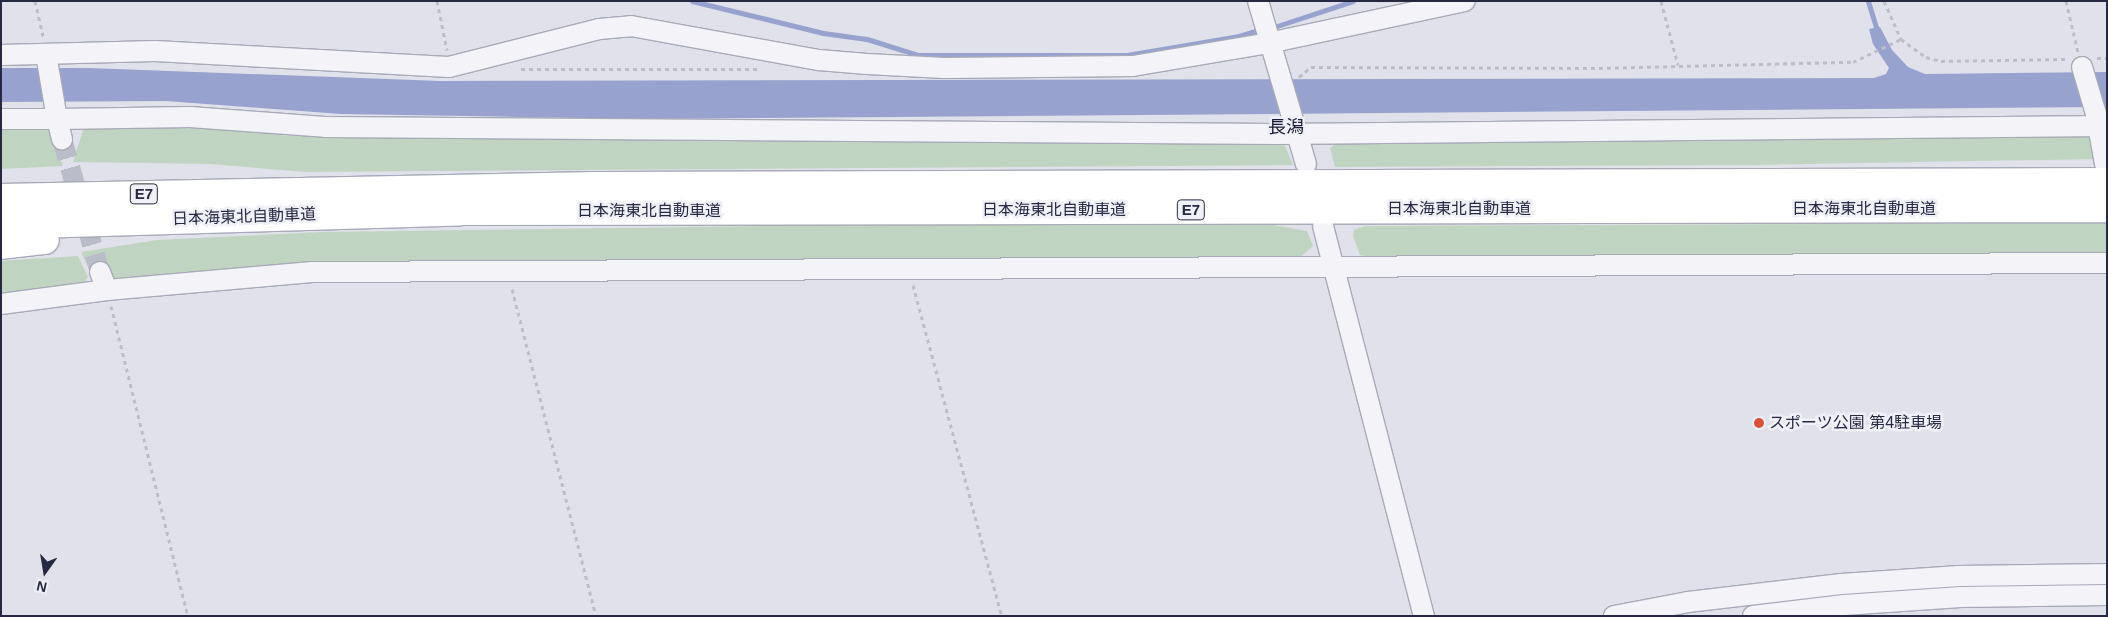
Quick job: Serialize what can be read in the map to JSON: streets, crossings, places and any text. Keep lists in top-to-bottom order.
{
  "streets": {
    "highway": ["E7", "日本海東北自動車道"]
  },
  "districts": ["長潟"],
  "places": ["スポーツ公園 第4駐車場"],
  "north": "bottom"
}
